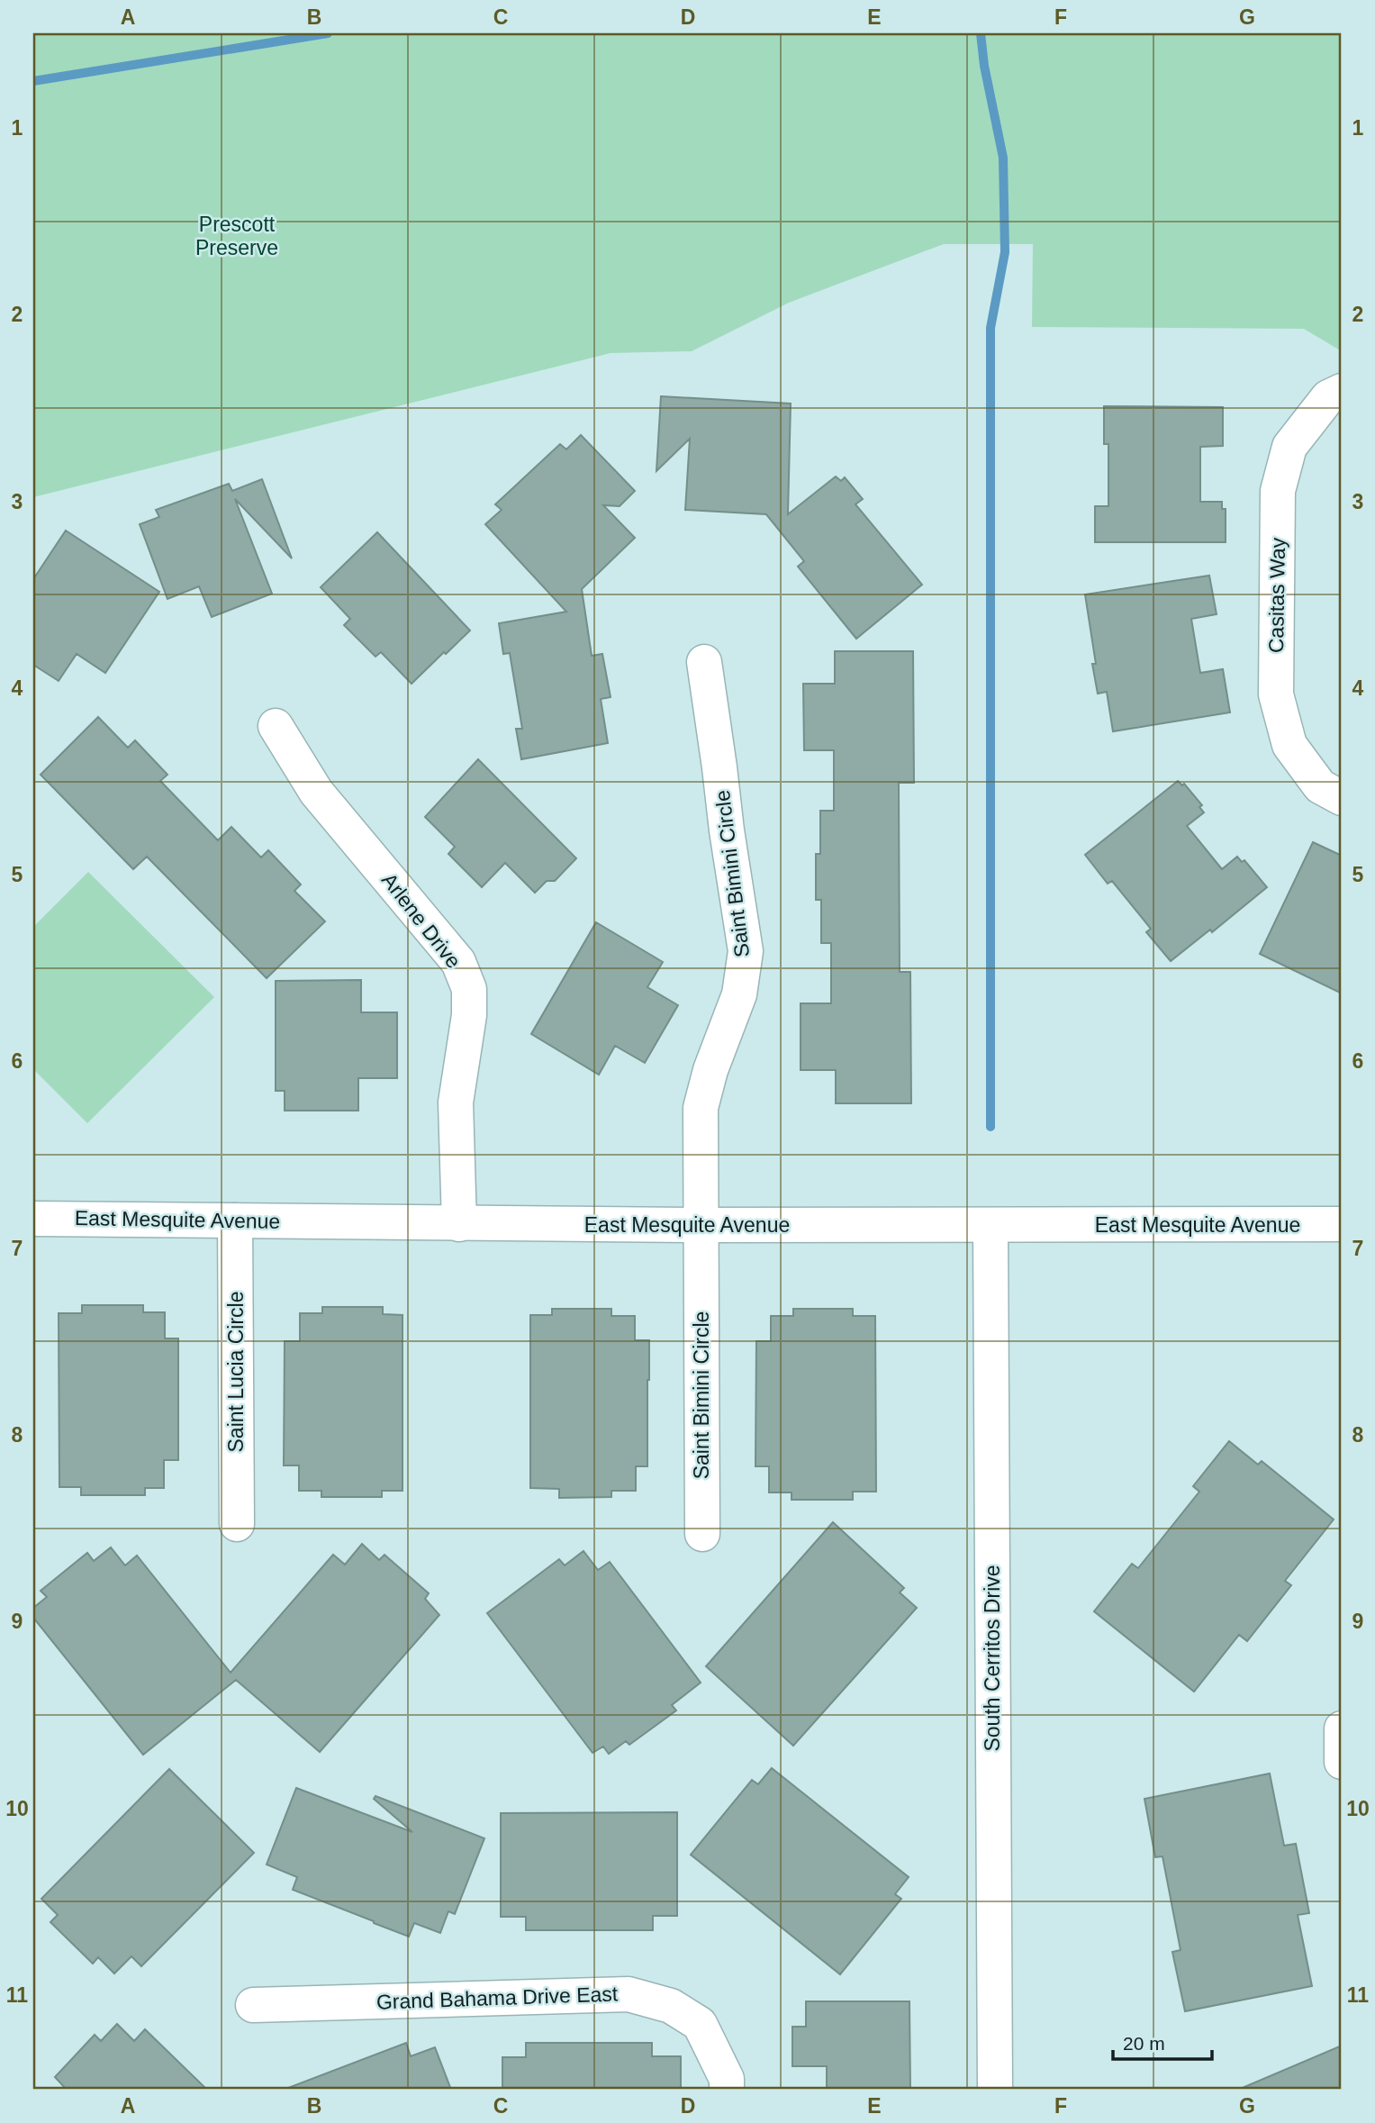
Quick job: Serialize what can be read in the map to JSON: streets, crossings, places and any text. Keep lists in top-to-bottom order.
{
  "streets": {
    "street": [
      "Casitas Way",
      "Saint Bimini Circle",
      "Arlene Drive",
      "East Mesquite Avenue",
      "Saint Lucia Circle",
      "South Cerritos Drive",
      "Grand Bahama Drive East"
    ]
  },
  "crossings": [
    ["Saint Bimini Circle", "East Mesquite Avenue"],
    ["Arlene Drive", "East Mesquite Avenue"],
    ["East Mesquite Avenue", "Saint Lucia Circle"],
    ["East Mesquite Avenue", "South Cerritos Drive"]
  ],
  "parks": ["Prescott Preserve"],
  "scale_bar": "20 m",
  "grid": {
    "columns": [
      "A",
      "B",
      "C",
      "D",
      "E",
      "F",
      "G"
    ],
    "rows": [
      "1",
      "2",
      "3",
      "4",
      "5",
      "6",
      "7",
      "8",
      "9",
      "10",
      "11"
    ]
  }
}
